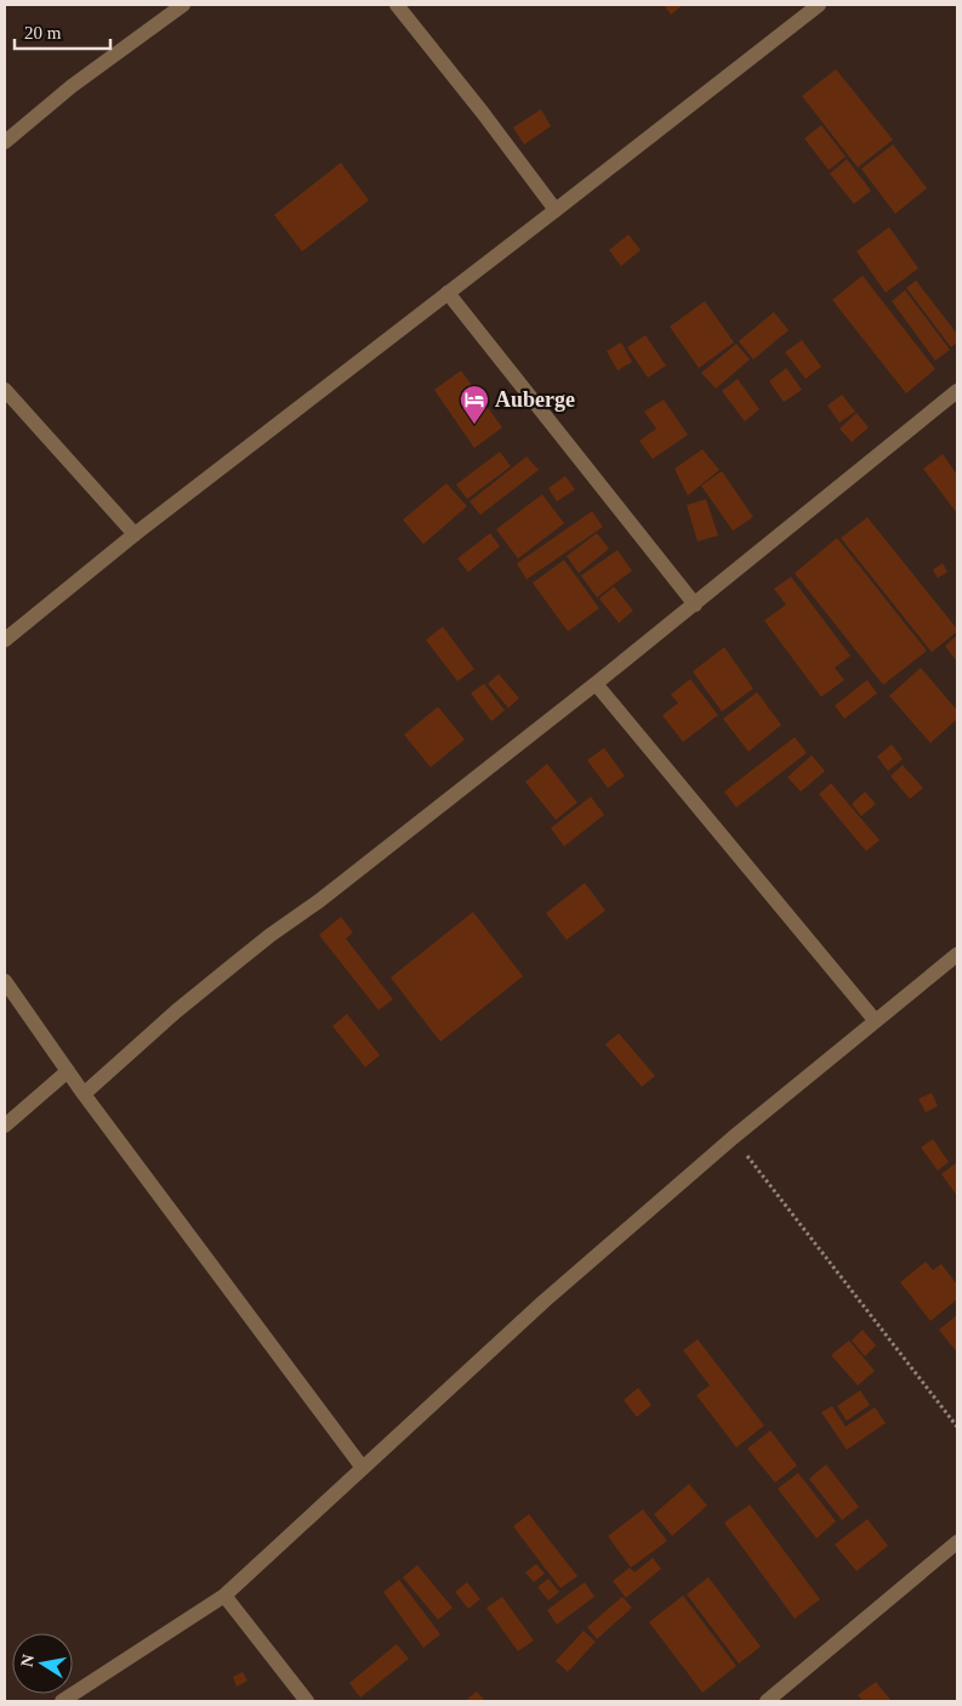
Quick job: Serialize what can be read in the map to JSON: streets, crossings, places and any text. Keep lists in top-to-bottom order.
{
  "places": {
    "hotel": ["Auberge"]
  },
  "scale_bar": "20 m",
  "north": "left"
}
